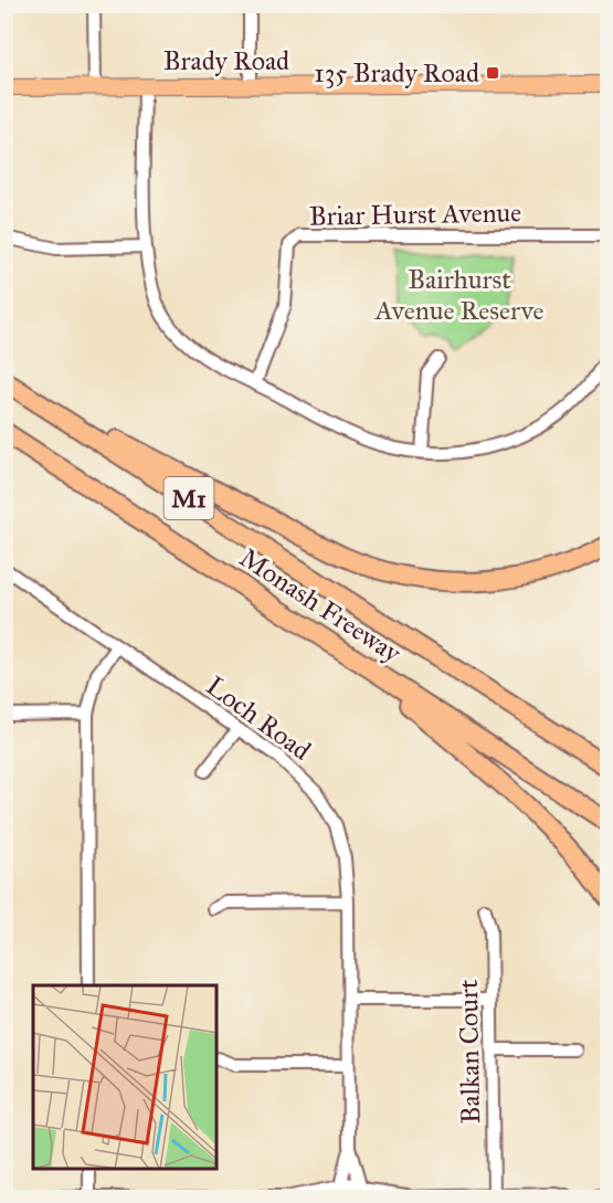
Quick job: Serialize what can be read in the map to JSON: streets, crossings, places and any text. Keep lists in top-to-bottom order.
{
  "streets": {
    "highway": ["M1", "Monash Freeway"],
    "main road": ["Brady Road"],
    "street": ["Briar Hurst Avenue", "Loch Road", "Balkan Court"]
  },
  "parks": ["Bairhurst Avenue Reserve"],
  "places": {
    "transit": ["135 Brady Road"]
  }
}
